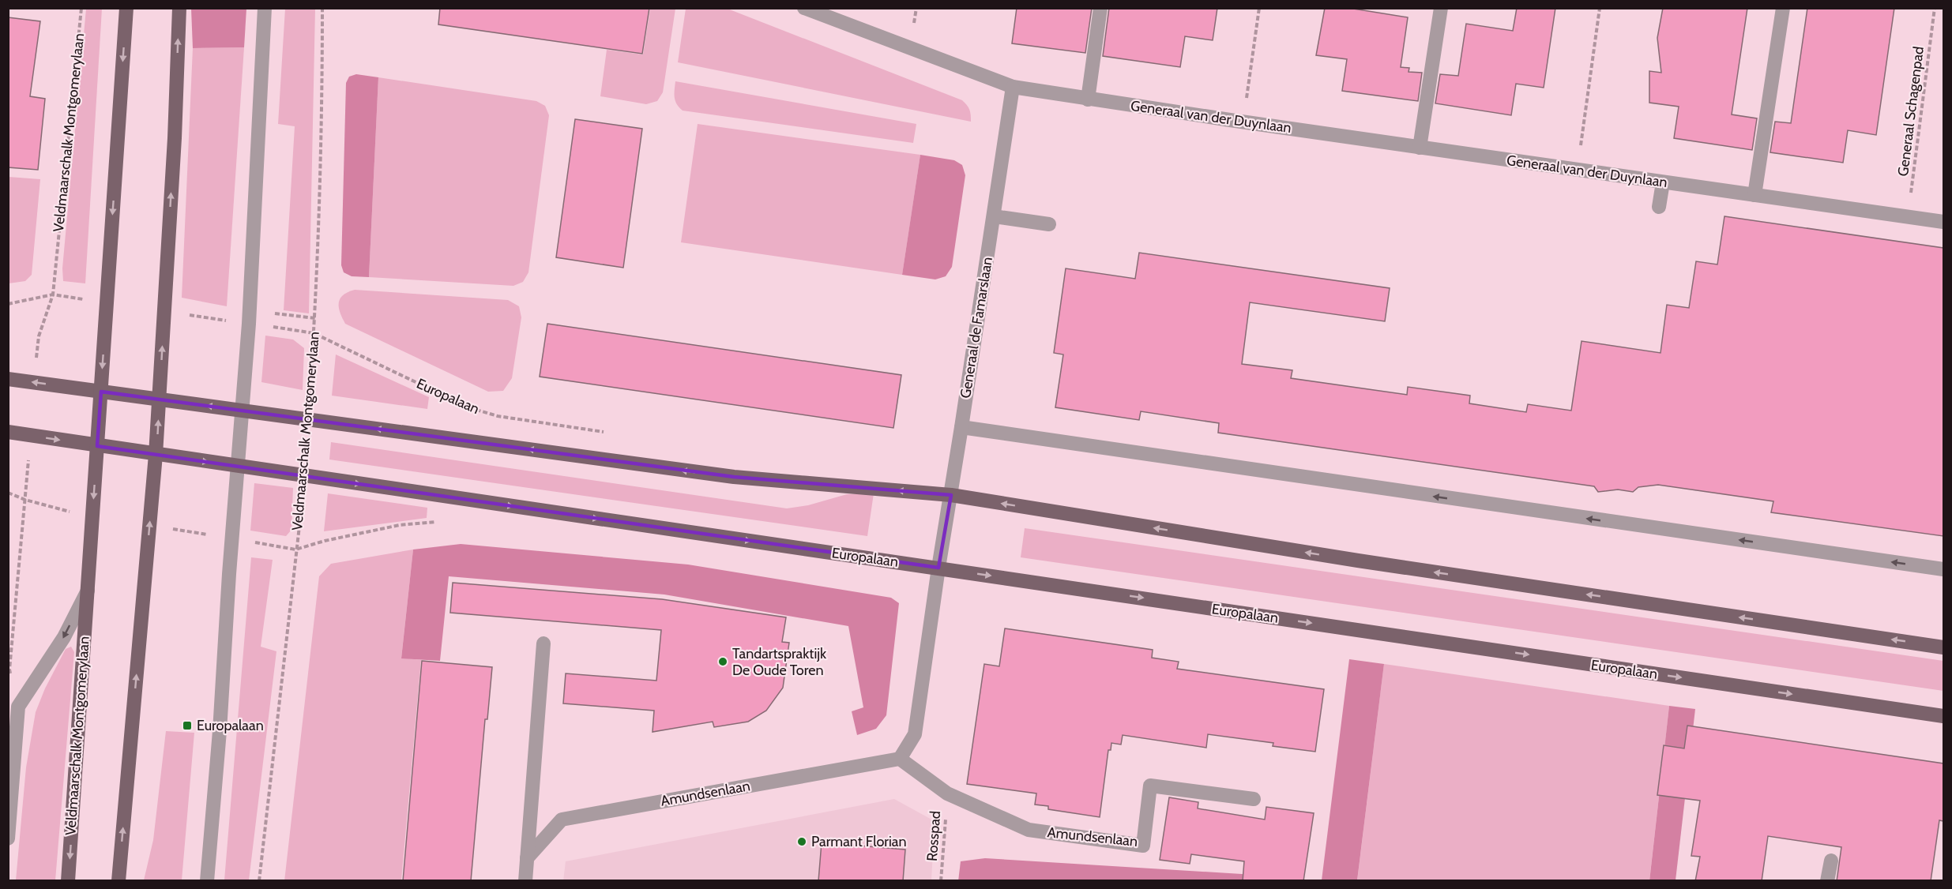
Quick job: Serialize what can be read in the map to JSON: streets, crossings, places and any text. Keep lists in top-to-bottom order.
{
  "streets": {
    "main road": ["Veldmaarschalk Montgomerylaan", "Europalaan"],
    "street": ["Generaal van der Duynlaan", "Generaal de Famarslaan", "Amundsenlaan"],
    "path": ["Generaal Schagenpad", "Rosspad"]
  },
  "crossings": [
    ["Generaal Schagenpad", "Generaal van der Duynlaan"],
    ["Generaal van der Duynlaan", "Generaal de Famarslaan"],
    ["Veldmaarschalk Montgomerylaan", "Europalaan"],
    ["Generaal de Famarslaan", "Europalaan"],
    ["Amundsenlaan", "Rosspad"]
  ],
  "one_way": ["Europalaan"],
  "places": {
    "other": ["Tandartspraktijk De Oude Toren", "Parmant Florian"],
    "transit": ["Europalaan"]
  }
}
